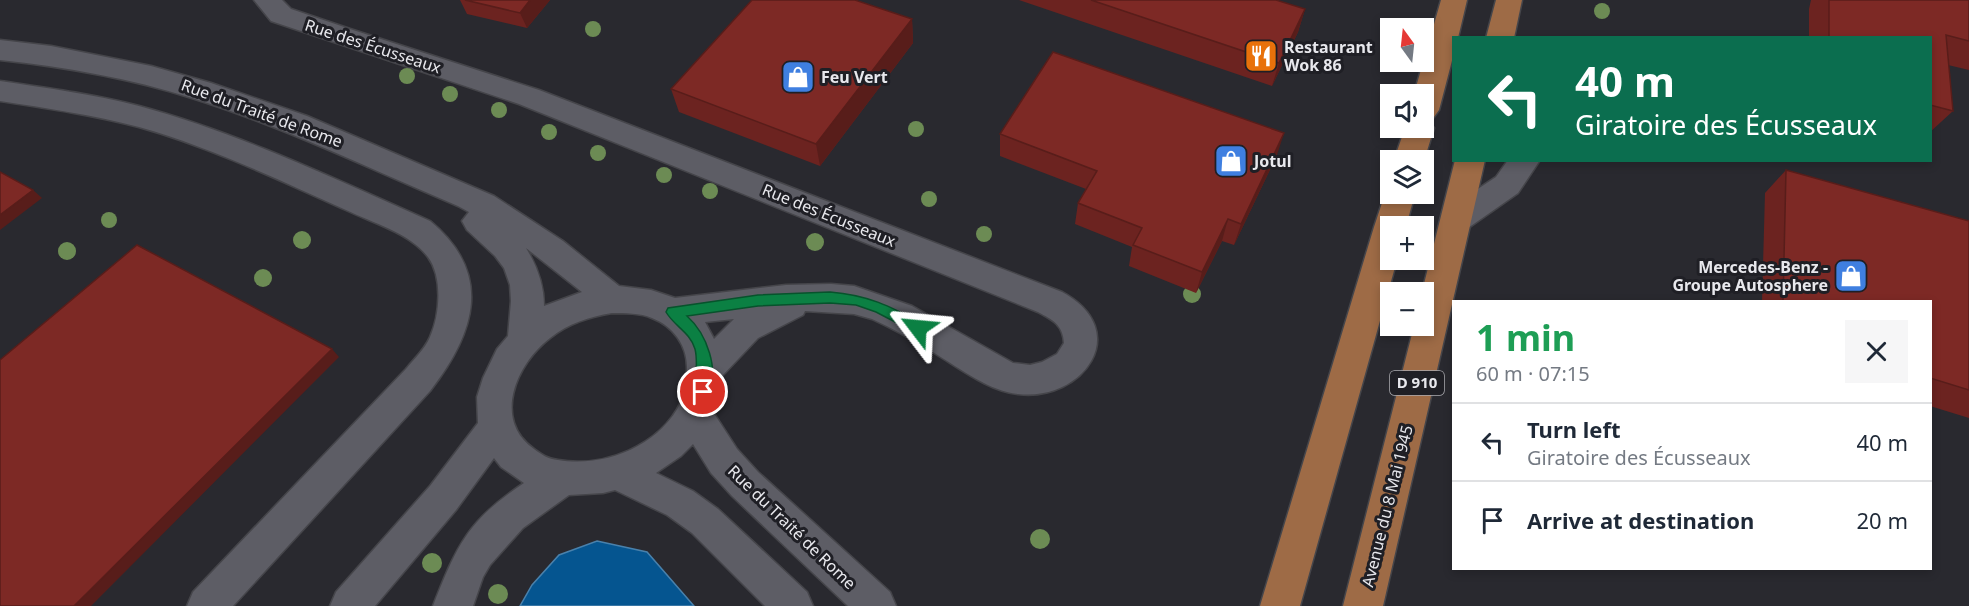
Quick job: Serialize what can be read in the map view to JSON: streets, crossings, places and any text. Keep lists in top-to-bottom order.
{
  "streets": {
    "main road": ["D 910", "Avenue du 8 Mai 1945"],
    "street": ["Rue des Écusseaux", "Rue du Traité de Rome"]
  },
  "crossings": [
    ["Rue des Écusseaux", "Rue du Traité de Rome"]
  ],
  "places": {
    "restaurant": ["Restaurant Wok 86"],
    "shop": ["Feu Vert", "Jotul", "Mercedes-Benz - Groupe Autosphere"]
  },
  "north": "top",
  "page": {
    "map_buttons": ["+", "−"],
    "turn": ["40 m", "Giratoire des Écusseaux"],
    "heading": ["1 min", "60 m · 07:15"],
    "list": [
      {
        "name": "Turn left",
        "note": "Giratoire des Écusseaux",
        "value": "40 m"
      },
      {
        "name": "Arrive at destination",
        "value": "20 m"
      }
    ]
  }
}
